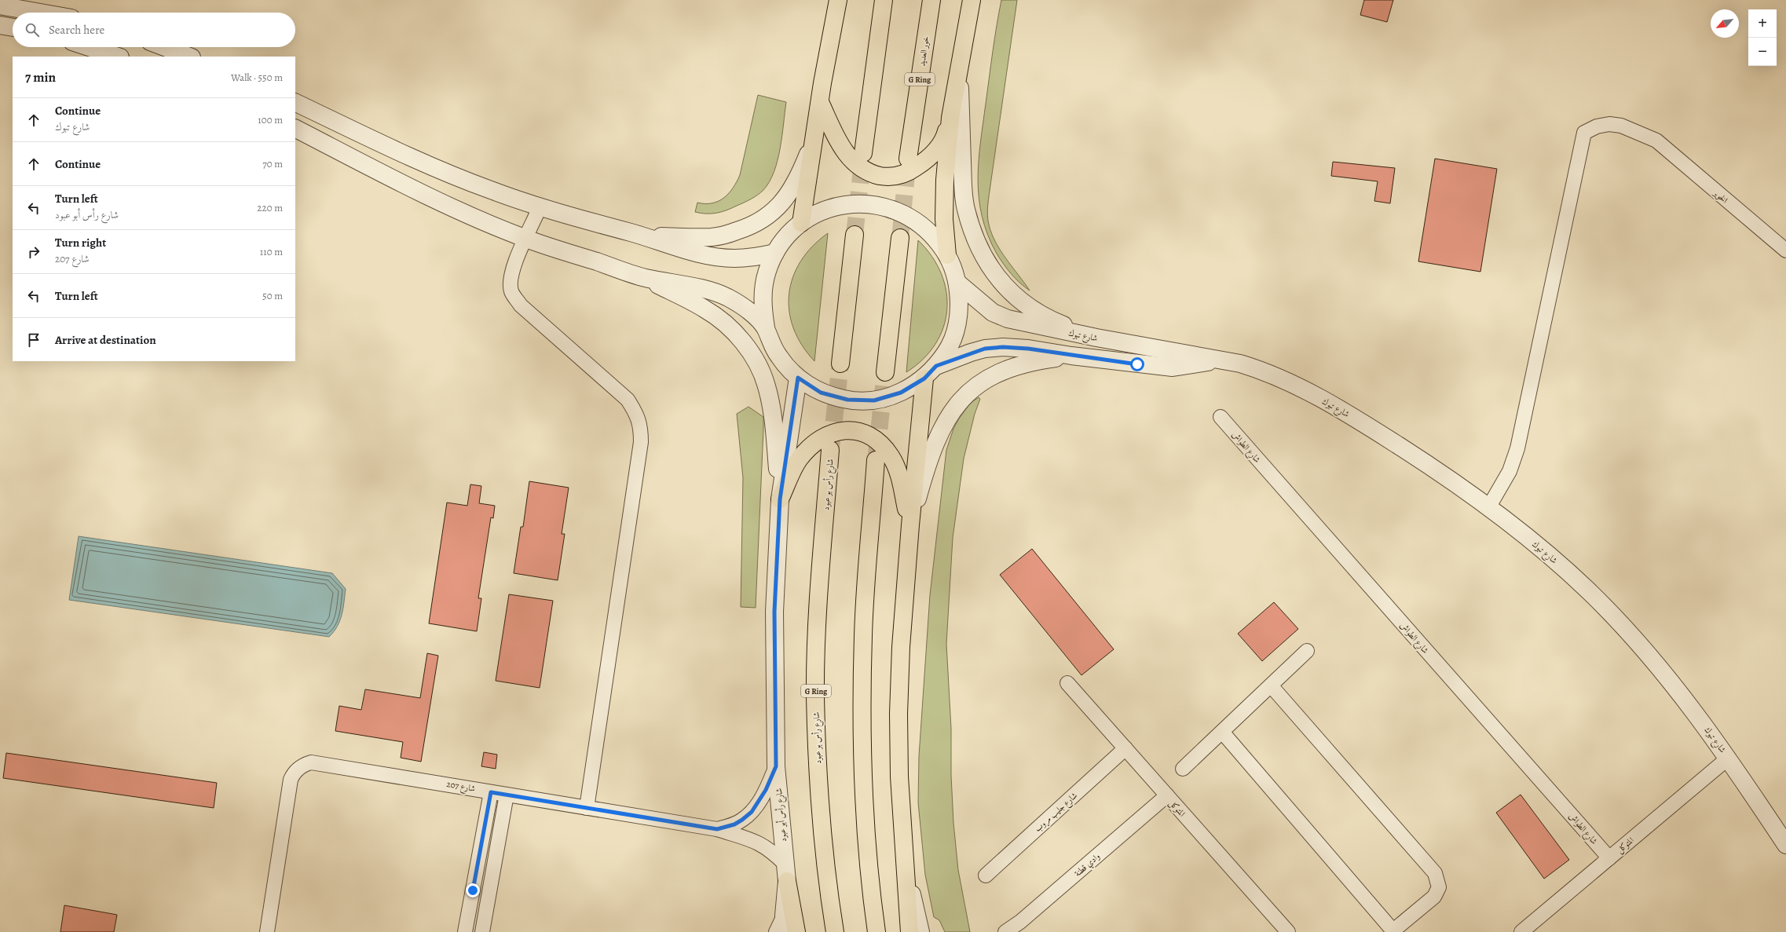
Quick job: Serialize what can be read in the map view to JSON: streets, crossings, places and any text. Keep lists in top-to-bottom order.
{
  "streets": {
    "highway": ["خور العديد", "G Ring", "شارع رأس بو عبود"],
    "street": [
      "الخوير",
      "شارع تبوك",
      "شارع الطواش",
      "شارع 207",
      "المتوكل",
      "شارع جليب مروب",
      "شارع رأس أبو عبود",
      "وادي قطنة"
    ]
  },
  "crossings": [
    ["الخوير", "شارع تبوك"],
    ["شارع تبوك", "المتوكل"],
    ["شارع الطواش", "المتوكل"],
    ["شارع 207", "شارع رأس أبو عبود"],
    ["المتوكل", "شارع جليب مروب"],
    ["المتوكل", "وادي قطنة"]
  ],
  "north": "bottom left",
  "page": {
    "map_buttons": ["+", "−"],
    "search": "Search here",
    "heading": ["7 min", "Walk · 550 m"],
    "list": [
      ["Continue", "شارع تبوك", "100 m"],
      ["Continue", "70 m"],
      ["Turn left", "شارع رأس أبو عبود", "220 m"],
      ["Turn right", "شارع 207", "110 m"],
      ["Turn left", "50 m"],
      "Arrive at destination"
    ]
  }
}
